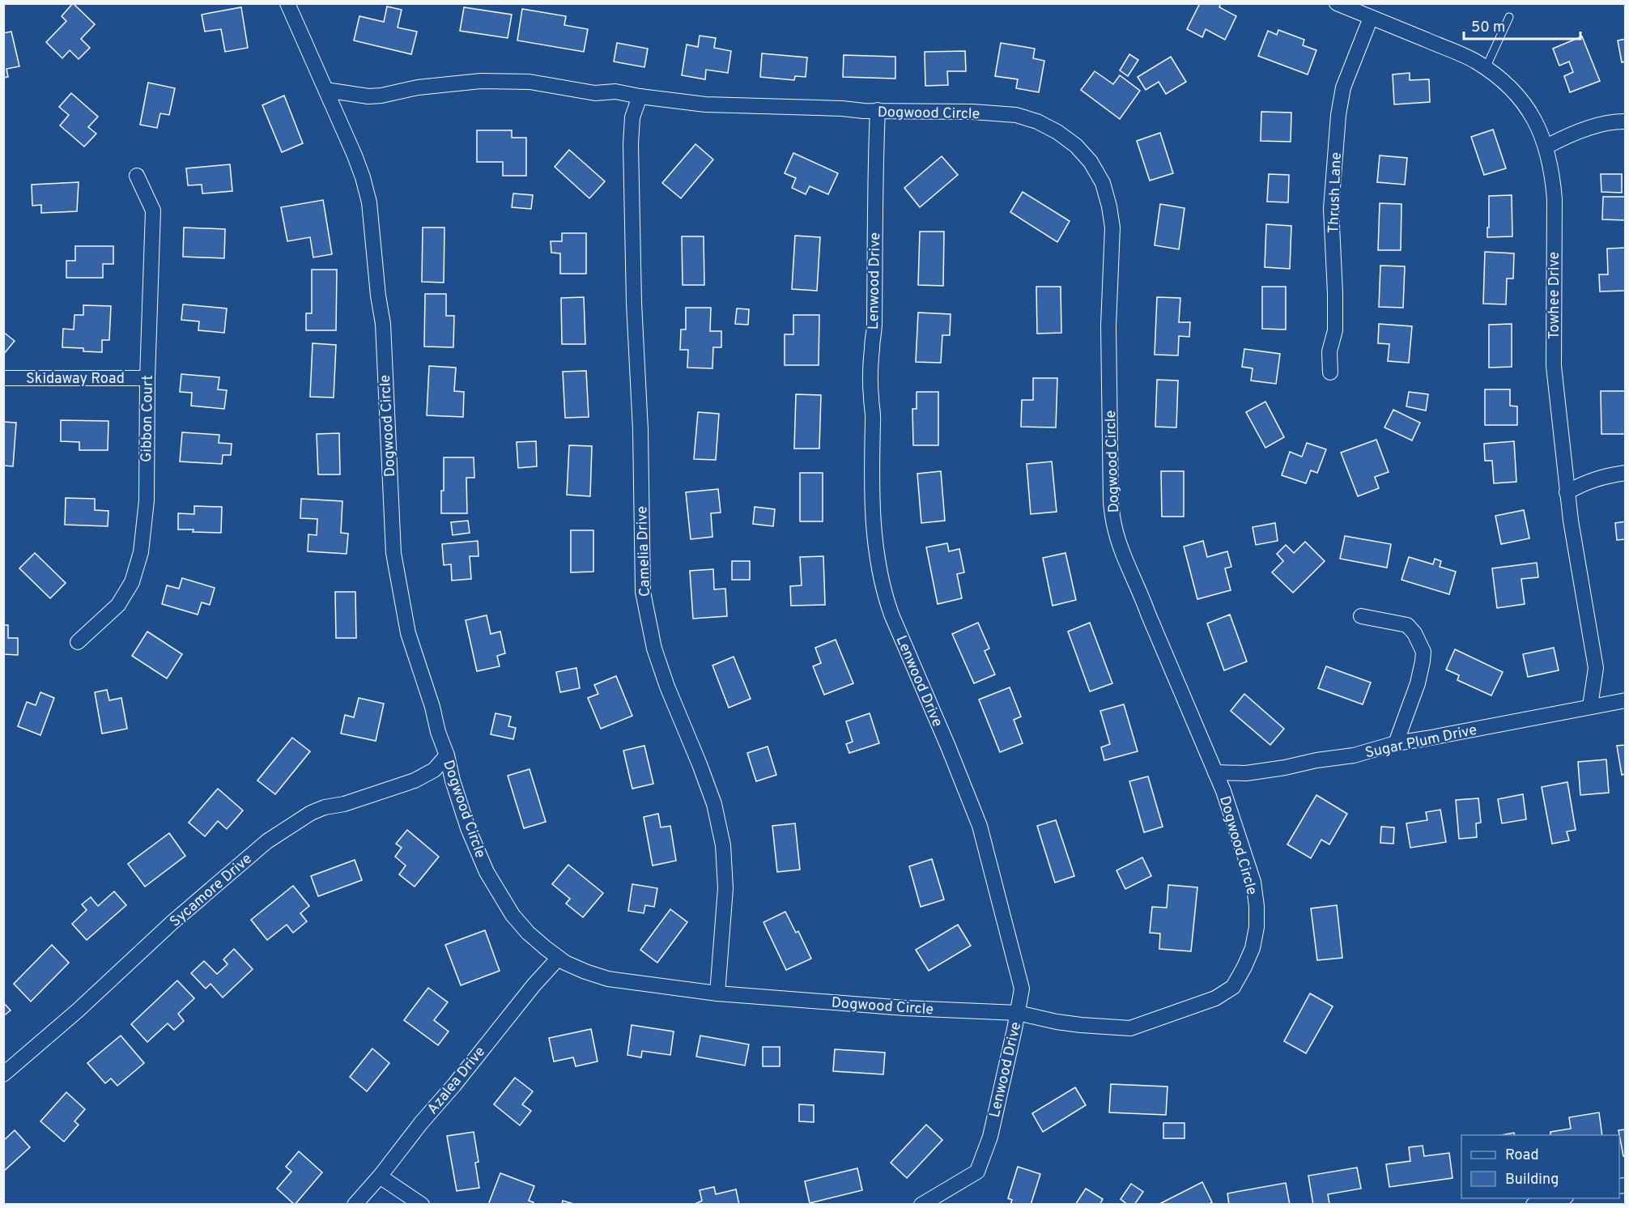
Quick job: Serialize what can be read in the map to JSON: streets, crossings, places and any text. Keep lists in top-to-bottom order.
{
  "streets": {
    "street": [
      "Dogwood Circle",
      "Thrush Lane",
      "Lenwood Drive",
      "Towhee Drive",
      "Skidaway Road",
      "Gibbon Court",
      "Camelia Drive",
      "Sugar Plum Drive",
      "Sycamore Drive",
      "Azalea Drive"
    ]
  },
  "crossings": [
    ["Dogwood Circle", "Lenwood Drive"],
    ["Dogwood Circle", "Camelia Drive"],
    ["Dogwood Circle", "Sugar Plum Drive"],
    ["Dogwood Circle", "Sycamore Drive"],
    ["Dogwood Circle", "Azalea Drive"],
    ["Thrush Lane", "Towhee Drive"],
    ["Towhee Drive", "Sugar Plum Drive"],
    ["Skidaway Road", "Gibbon Court"]
  ],
  "legend": ["Road", "Building"],
  "scale_bar": "50 m"
}
